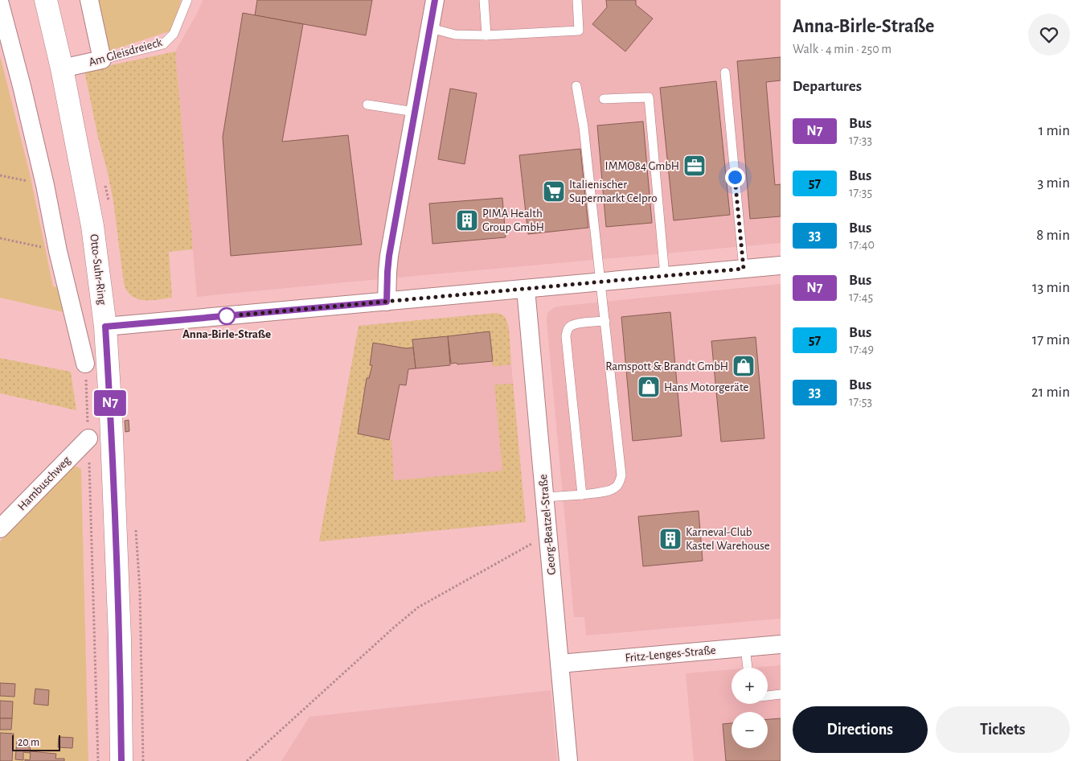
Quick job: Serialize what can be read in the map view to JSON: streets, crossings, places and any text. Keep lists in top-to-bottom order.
{
  "streets": {
    "street": [
      "Am Gleisdreieck",
      "Otto-Suhr-Ring",
      "Hambuschweg",
      "Georg-Beatzel-Straße",
      "Fritz-Lenges-Straße"
    ]
  },
  "crossings": [
    ["Am Gleisdreieck", "Otto-Suhr-Ring"],
    ["Georg-Beatzel-Straße", "Fritz-Lenges-Straße"]
  ],
  "places": {
    "office": ["IMMO84 GmbH"],
    "supermarket": ["Italienischer Supermarkt Celpro"],
    "building": ["PIMA Health Group GmbH", "Karneval-Club Kastel Warehouse"],
    "other": ["Anna-Birle-Straße"],
    "shop": ["Ramspott & Brandt GmbH", "Hans Motorgeräte"]
  },
  "lines": ["bus line N7"],
  "scale_bar": "20 m",
  "page": {
    "on_map": "N7",
    "heading": [
      ["Anna-Birle-Straße", "Walk · 4 min · 250 m"],
      "Departures"
    ],
    "list": [
      {
        "mark": "N7",
        "name": "Bus",
        "note": "17:33",
        "value": "1 min"
      },
      {
        "mark": "57",
        "name": "Bus",
        "note": "17:35",
        "value": "3 min"
      },
      {
        "mark": "33",
        "name": "Bus",
        "note": "17:40",
        "value": "8 min"
      },
      {
        "mark": "N7",
        "name": "Bus",
        "note": "17:45",
        "value": "13 min"
      },
      {
        "mark": "57",
        "name": "Bus",
        "note": "17:49",
        "value": "17 min"
      },
      {
        "mark": "33",
        "name": "Bus",
        "note": "17:53",
        "value": "21 min"
      }
    ],
    "map_buttons": ["+", "−"],
    "buttons": ["Directions", "Tickets"],
    "scale": "20 m"
  }
}
